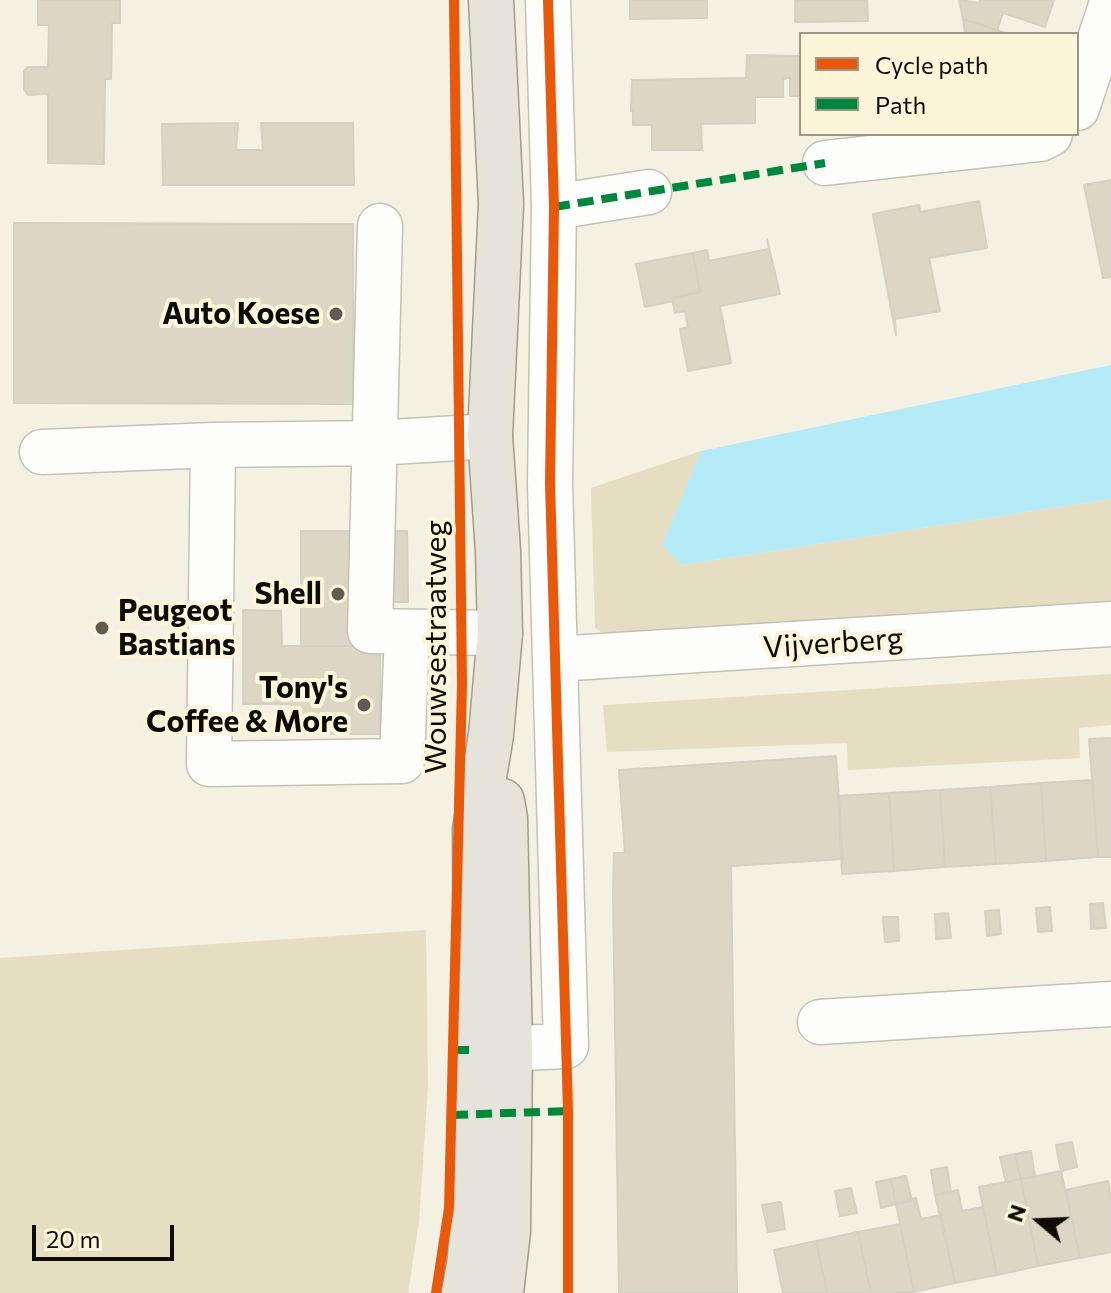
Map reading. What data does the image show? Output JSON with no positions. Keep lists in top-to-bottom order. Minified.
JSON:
{"streets":{"main road":["Wouwsestraatweg"],"street":["Vijverberg"]},"places":["Auto Koese","Shell","Peugeot Bastians","Tony's Coffee & More"],"legend":["Cycle path","Path"],"scale_bar":"20 m","north":"left"}
